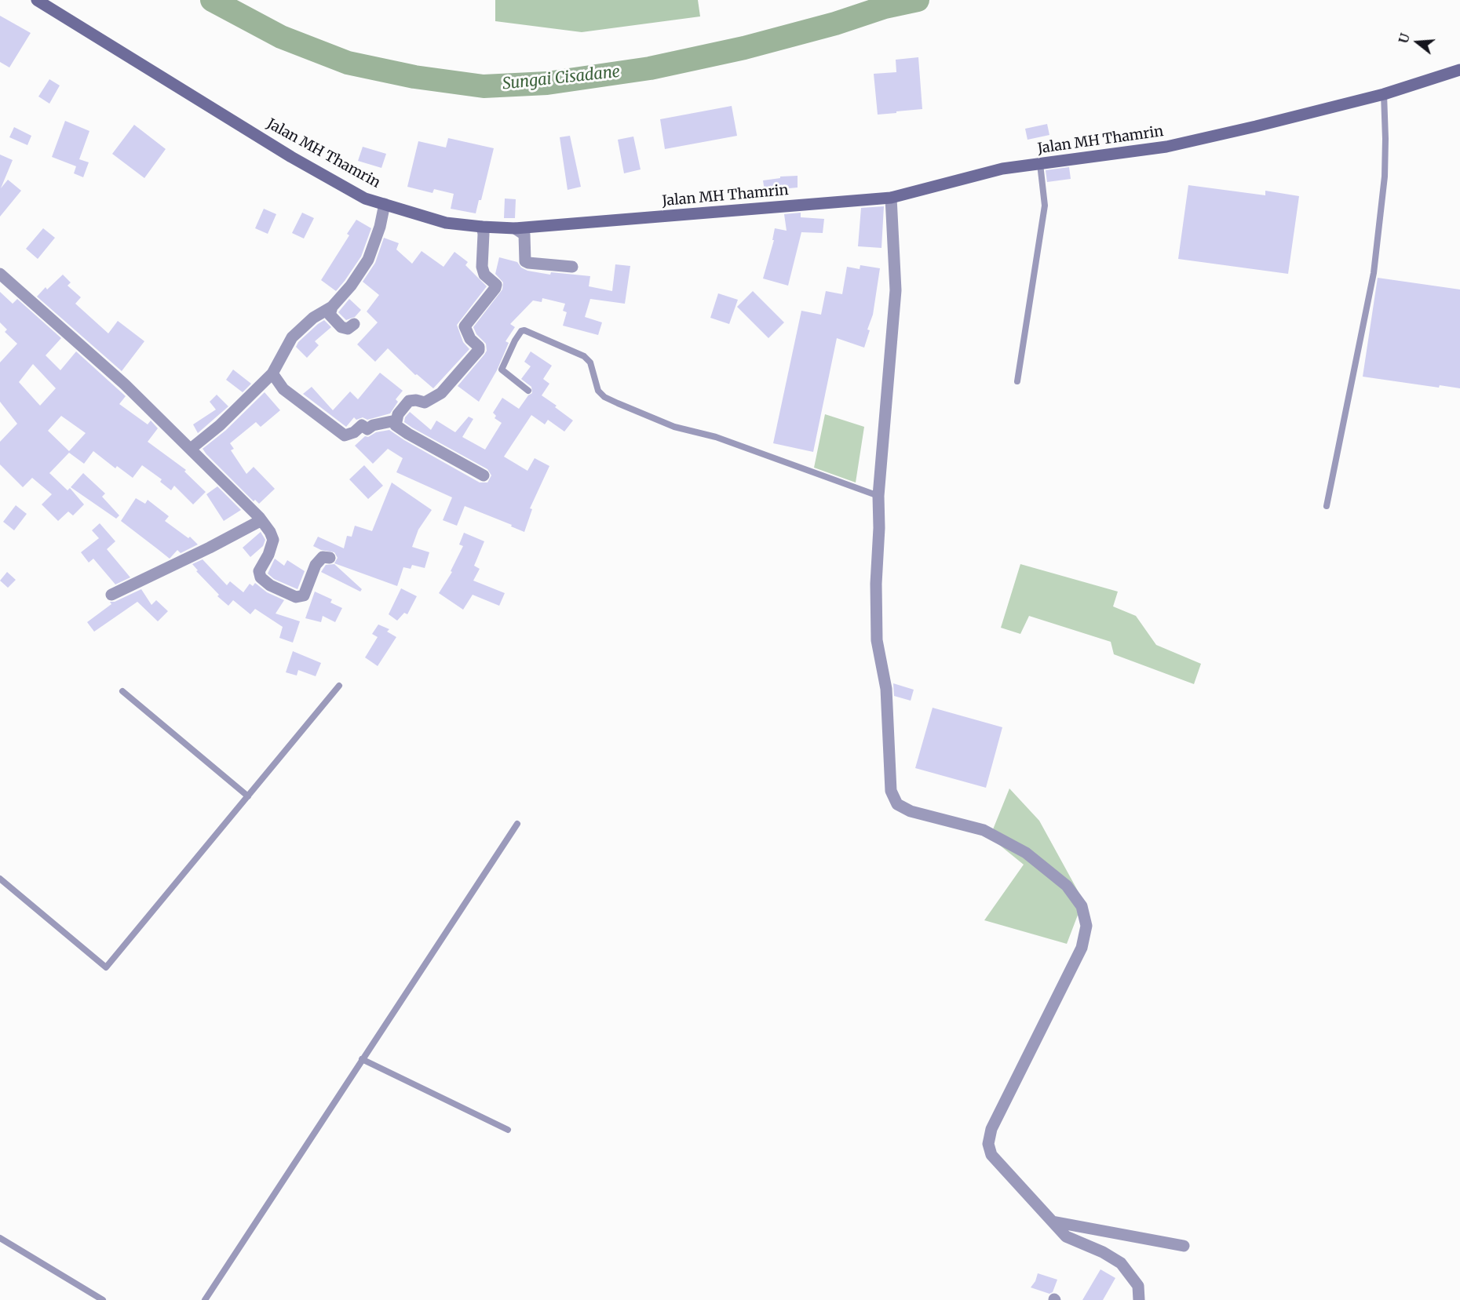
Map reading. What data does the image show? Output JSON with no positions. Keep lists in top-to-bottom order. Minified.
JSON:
{"streets":{"street":["Jalan MH Thamrin"]},"water":["Sungai Cisadane"],"north":"left"}
